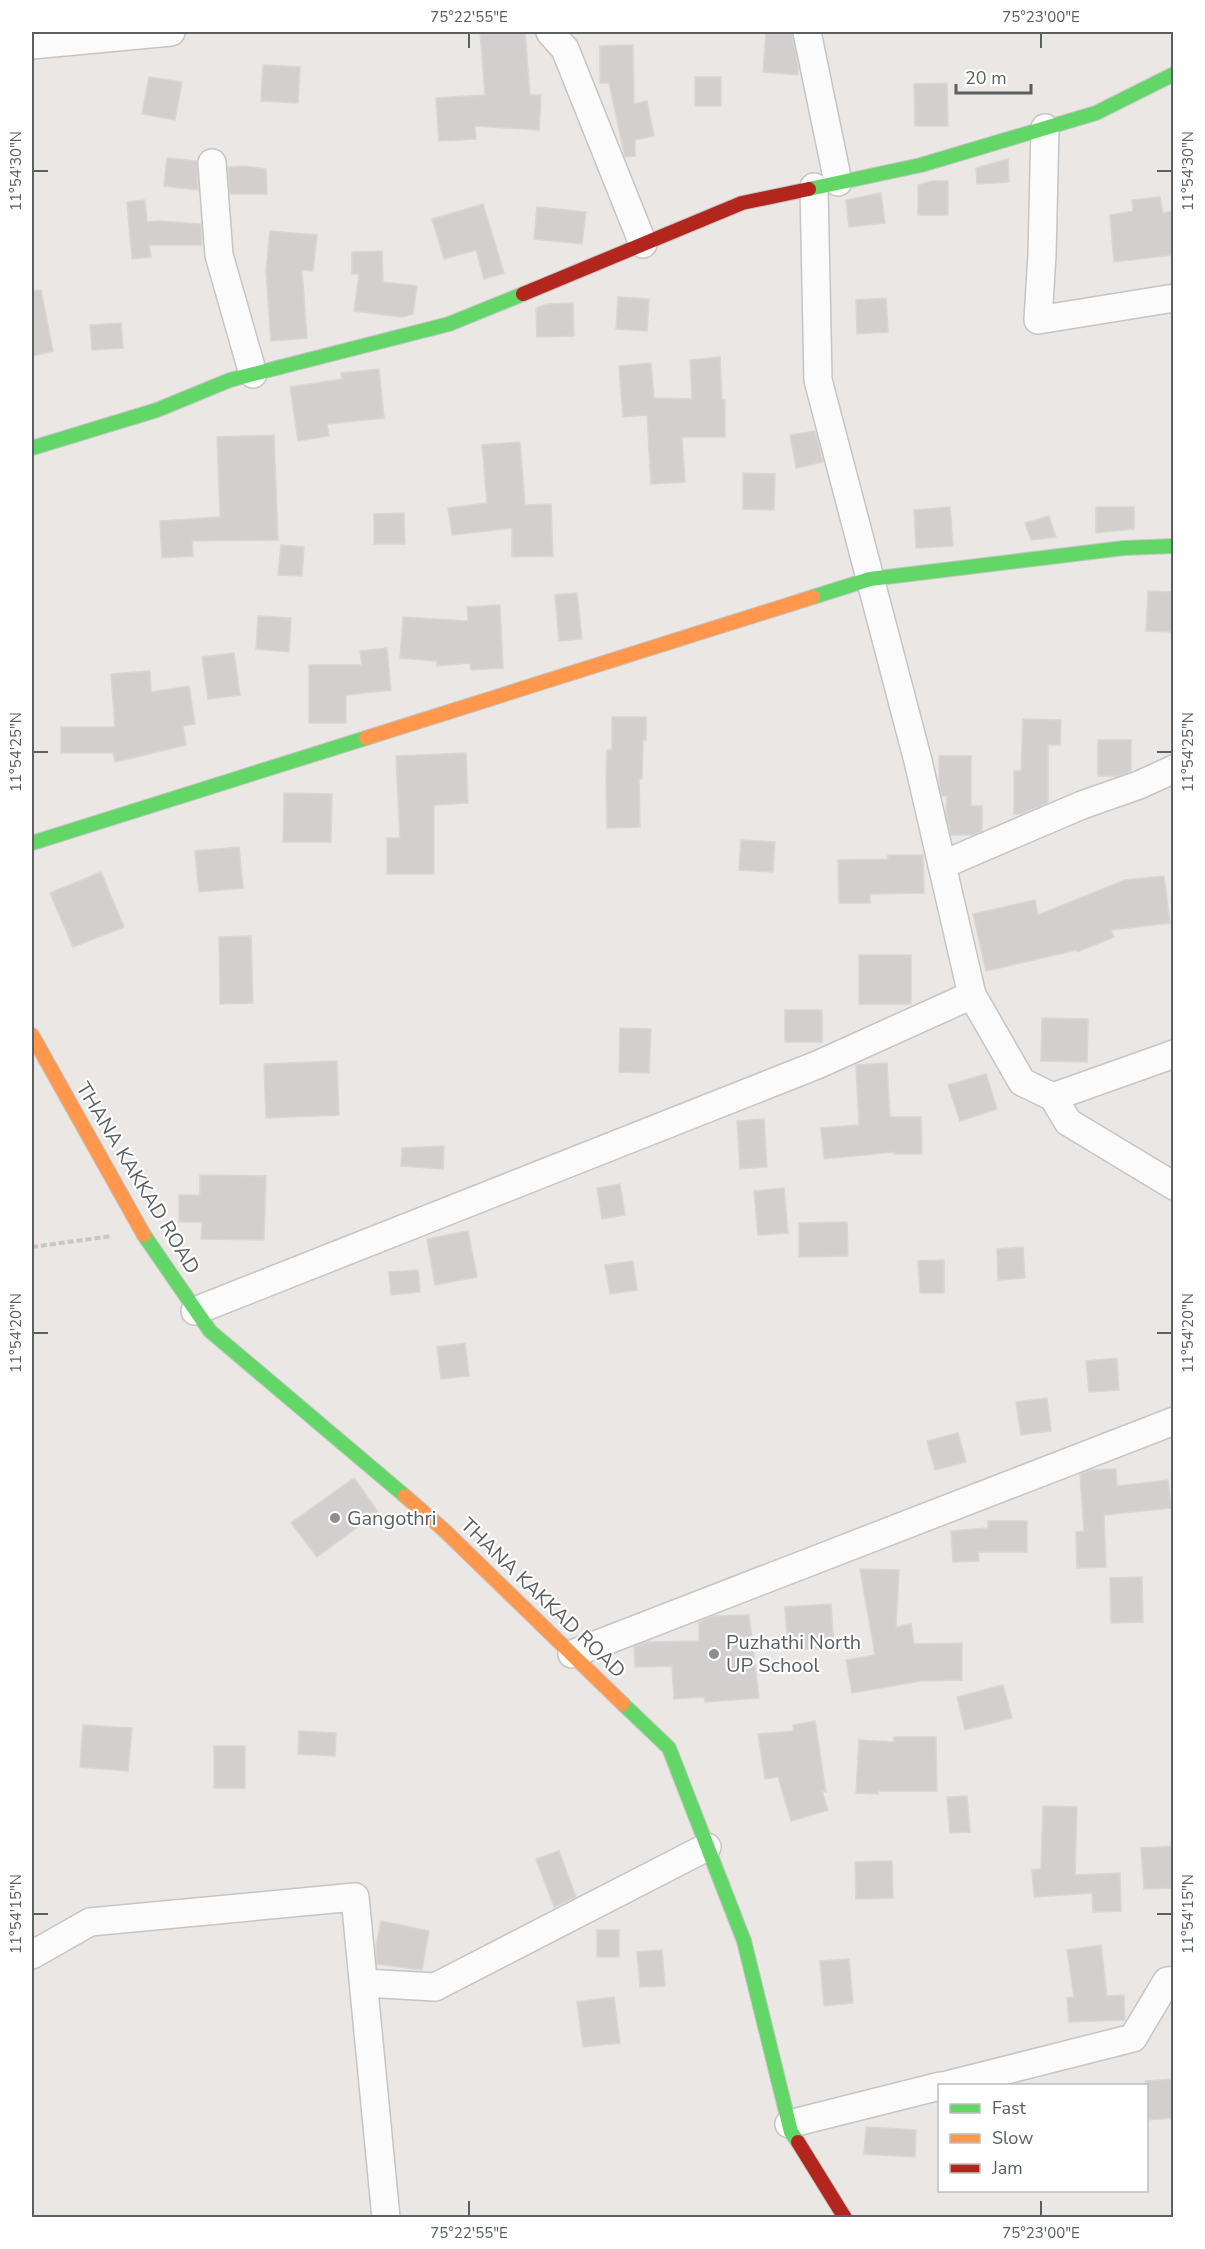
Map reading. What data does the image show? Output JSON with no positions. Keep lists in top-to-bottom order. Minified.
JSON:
{"streets":{"street":["THANA KAKKAD ROAD"]},"places":["Gangothri","Puzhathi North UP School"],"legend":["Fast","Slow","Jam"],"scale_bar":"20 m","coordinates":["75°22'55\"E","75°23'00\"E","11°54'30\"N","11°54'25\"N","11°54'20\"N","11°54'15\"N"]}
